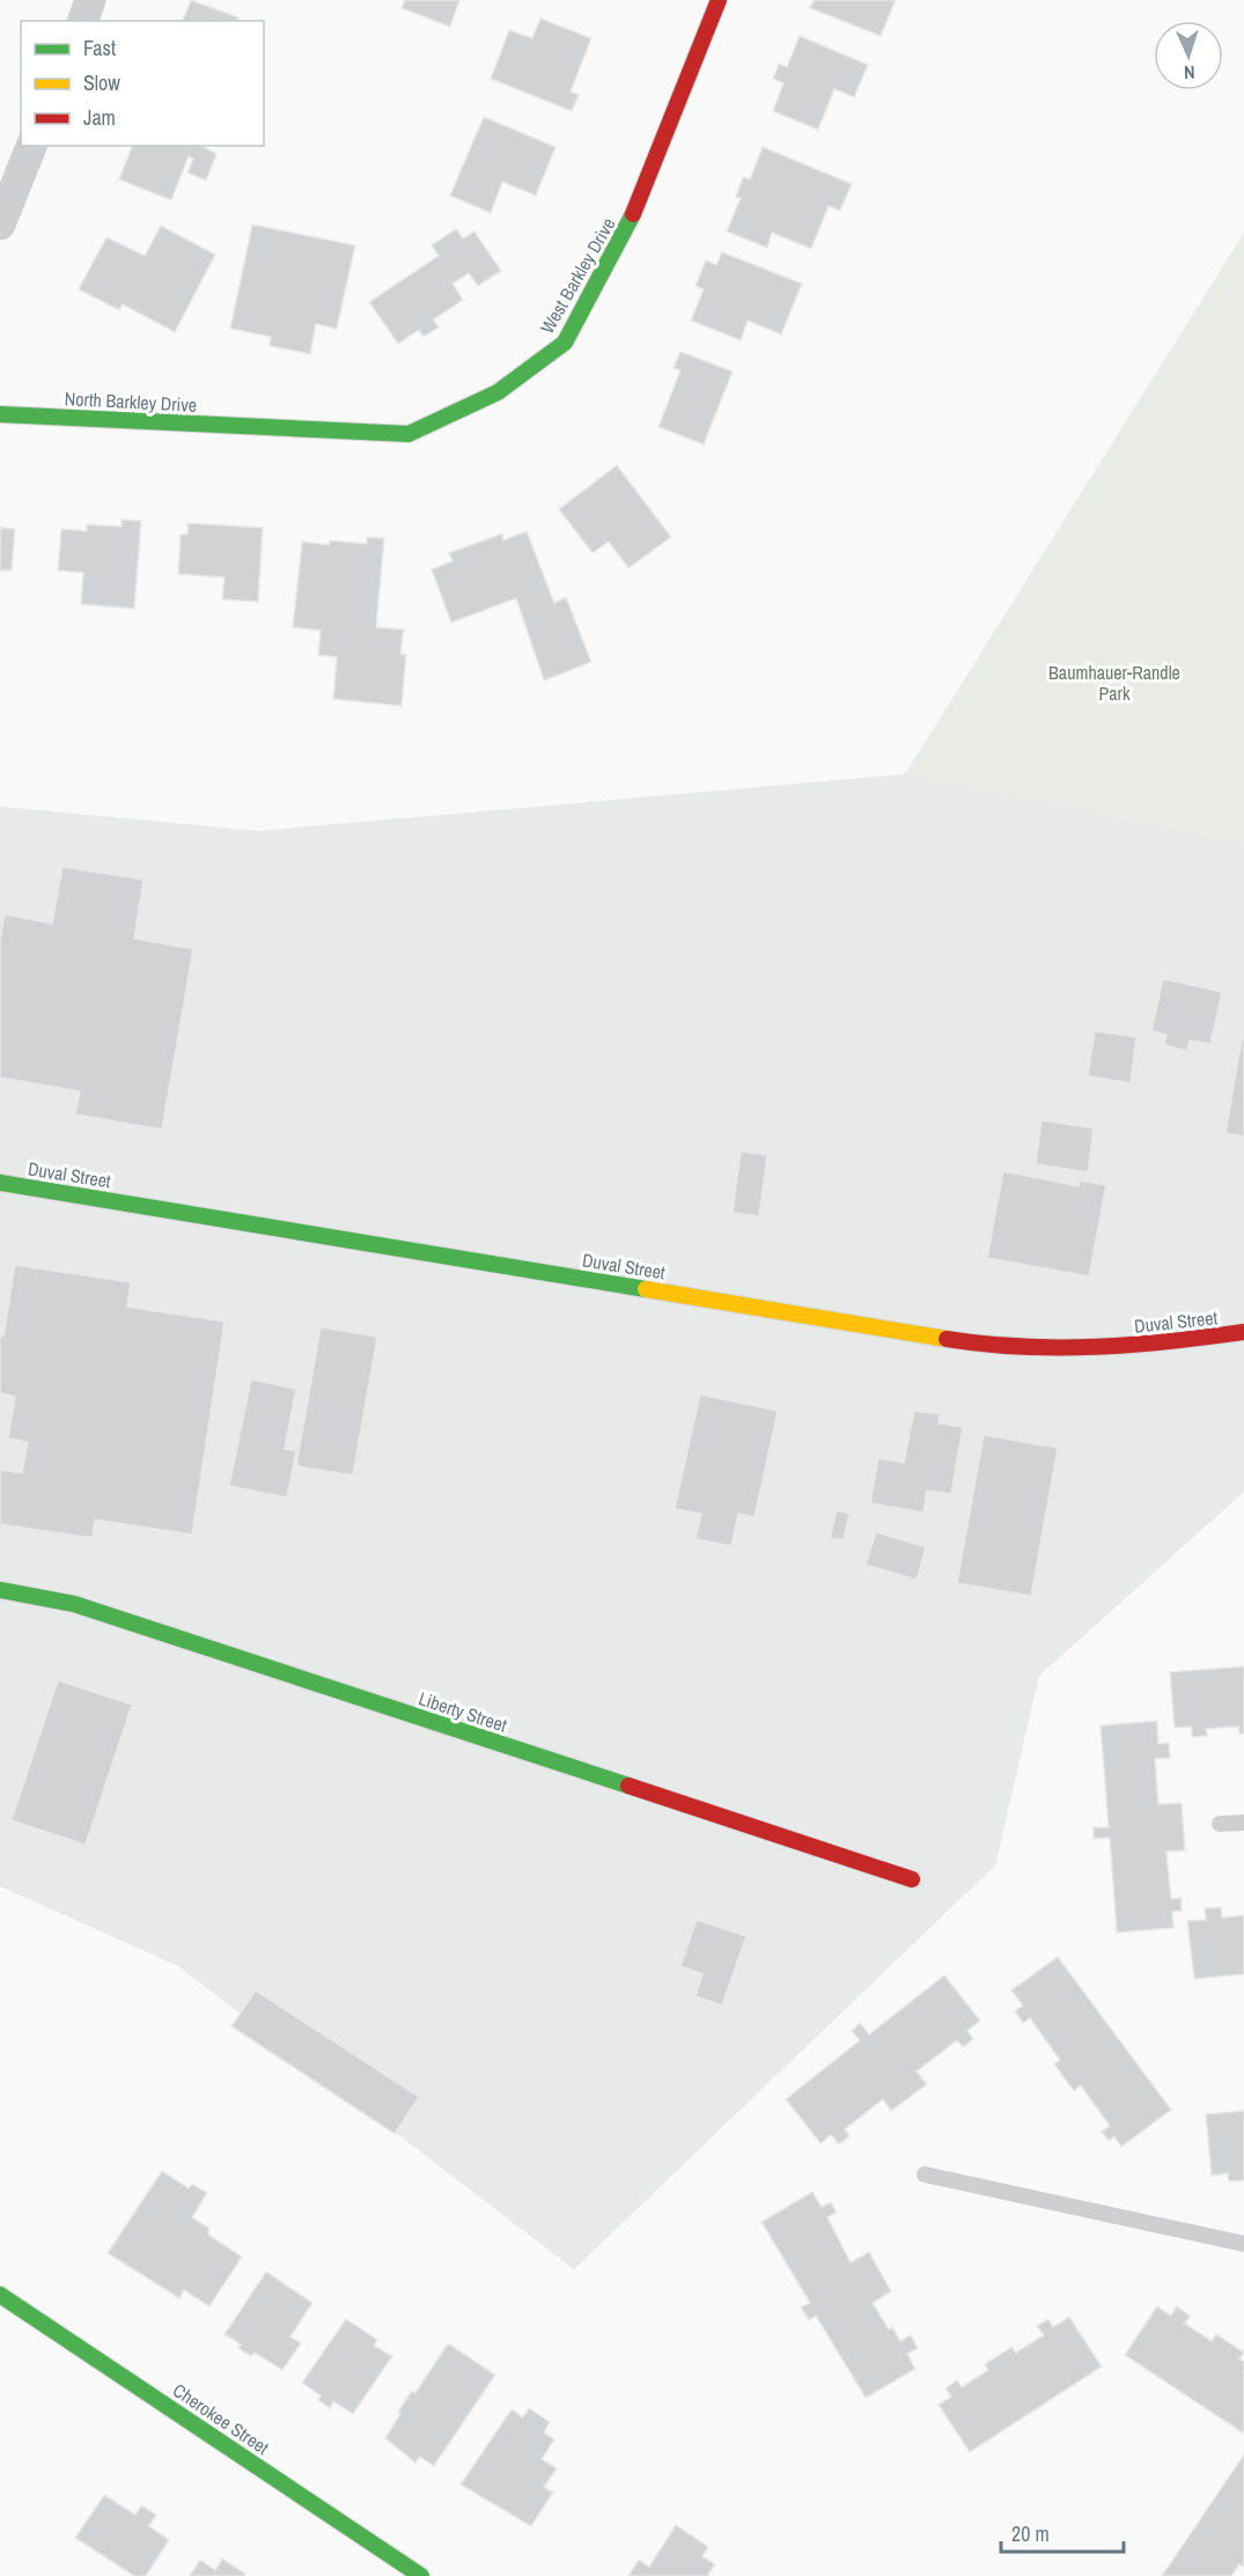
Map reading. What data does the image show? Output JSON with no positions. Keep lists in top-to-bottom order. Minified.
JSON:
{"streets":{"street":["West Barkley Drive","North Barkley Drive","Duval Street","Liberty Street","Cherokee Street"]},"crossings":[["West Barkley Drive","North Barkley Drive"]],"parks":["Baumhauer-Randle Park"],"legend":["Fast","Slow","Jam"],"scale_bar":"20 m","north":"bottom"}
